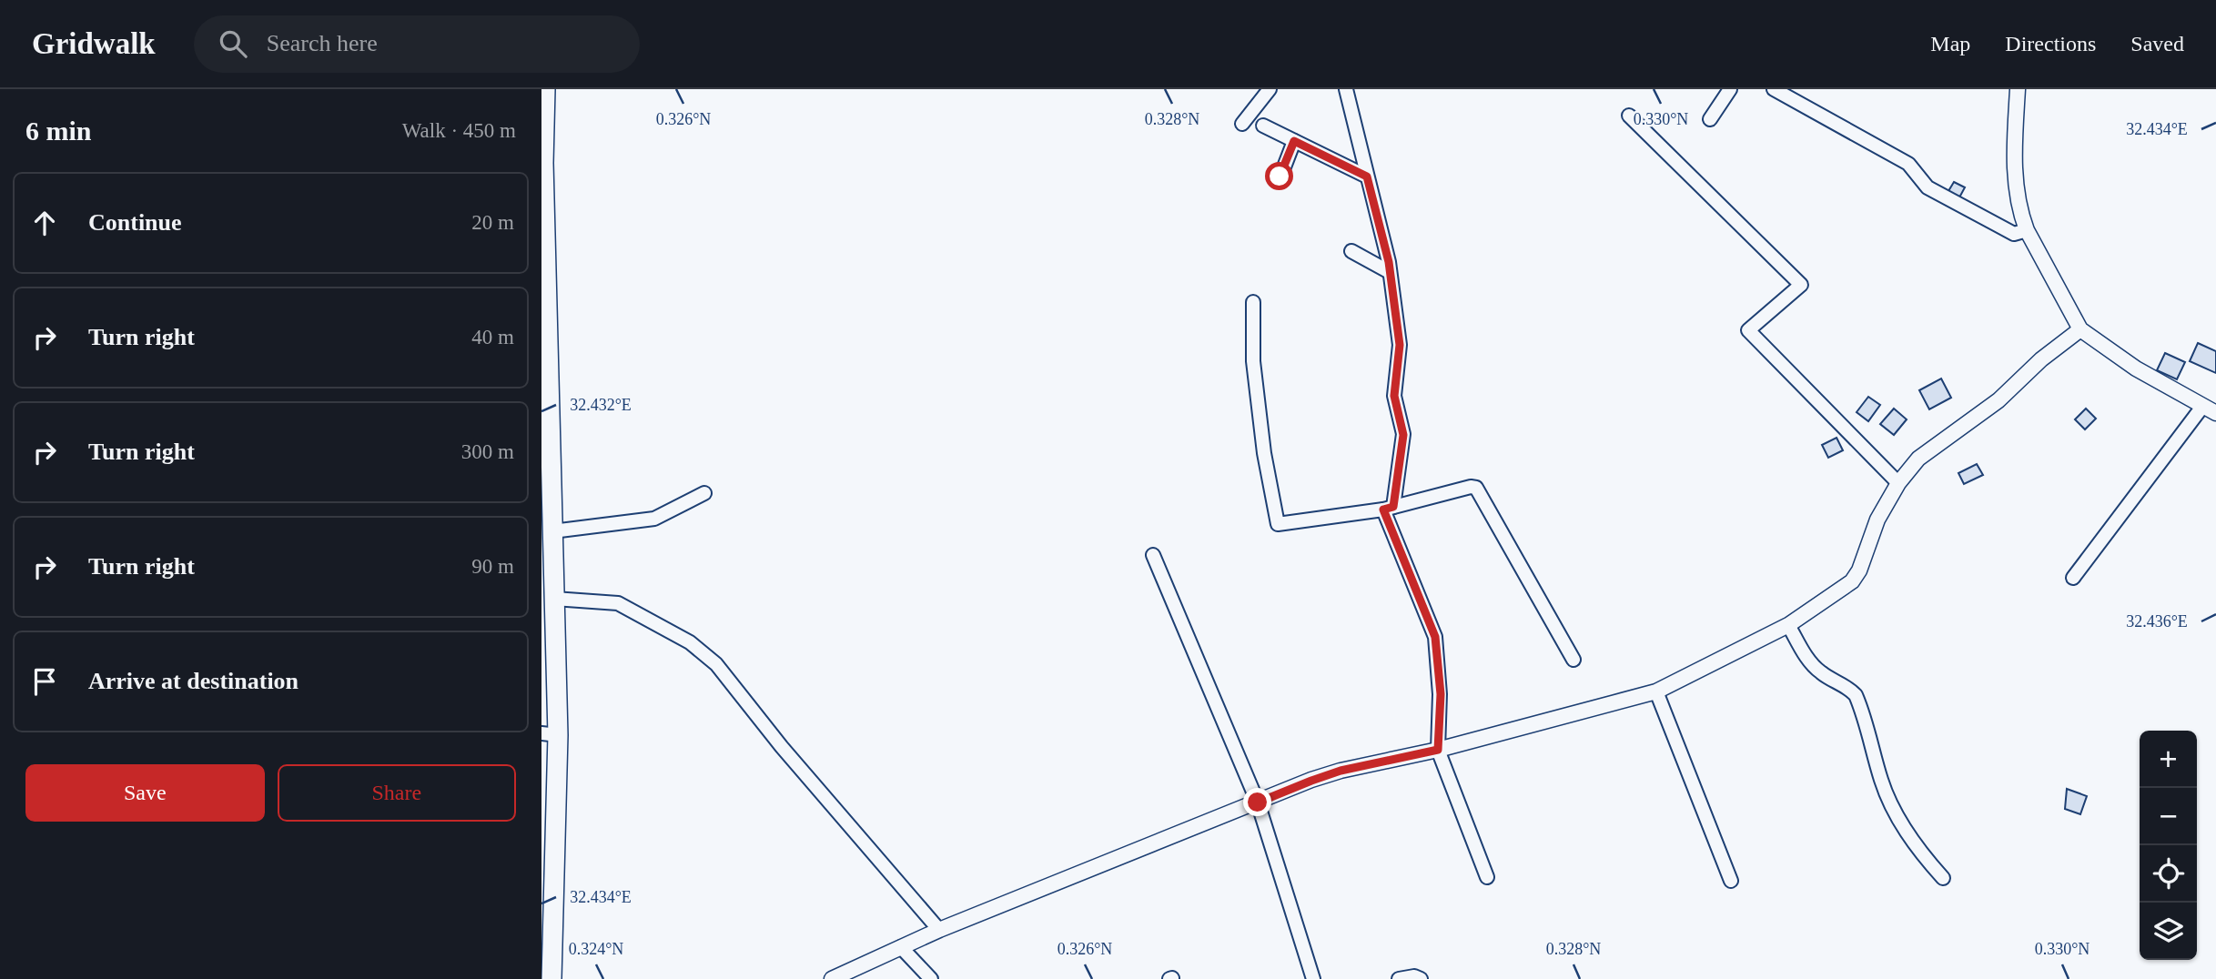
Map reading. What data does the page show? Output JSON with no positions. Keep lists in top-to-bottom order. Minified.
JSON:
{"page":{"header":"Gridwalk","search":"Search here","nav":["Map","Directions","Saved"],"heading":["6 min","Walk · 450 m"],"list":[["Continue","20 m"],["Turn right","40 m"],["Turn right","300 m"],["Turn right","90 m"],"Arrive at destination"],"map_buttons":["+","−"],"buttons":["Save","Share"]},"coordinates":["0.326°N","0.328°N","0.330°N","32.434°E","32.432°E","32.436°E","0.324°N"]}
